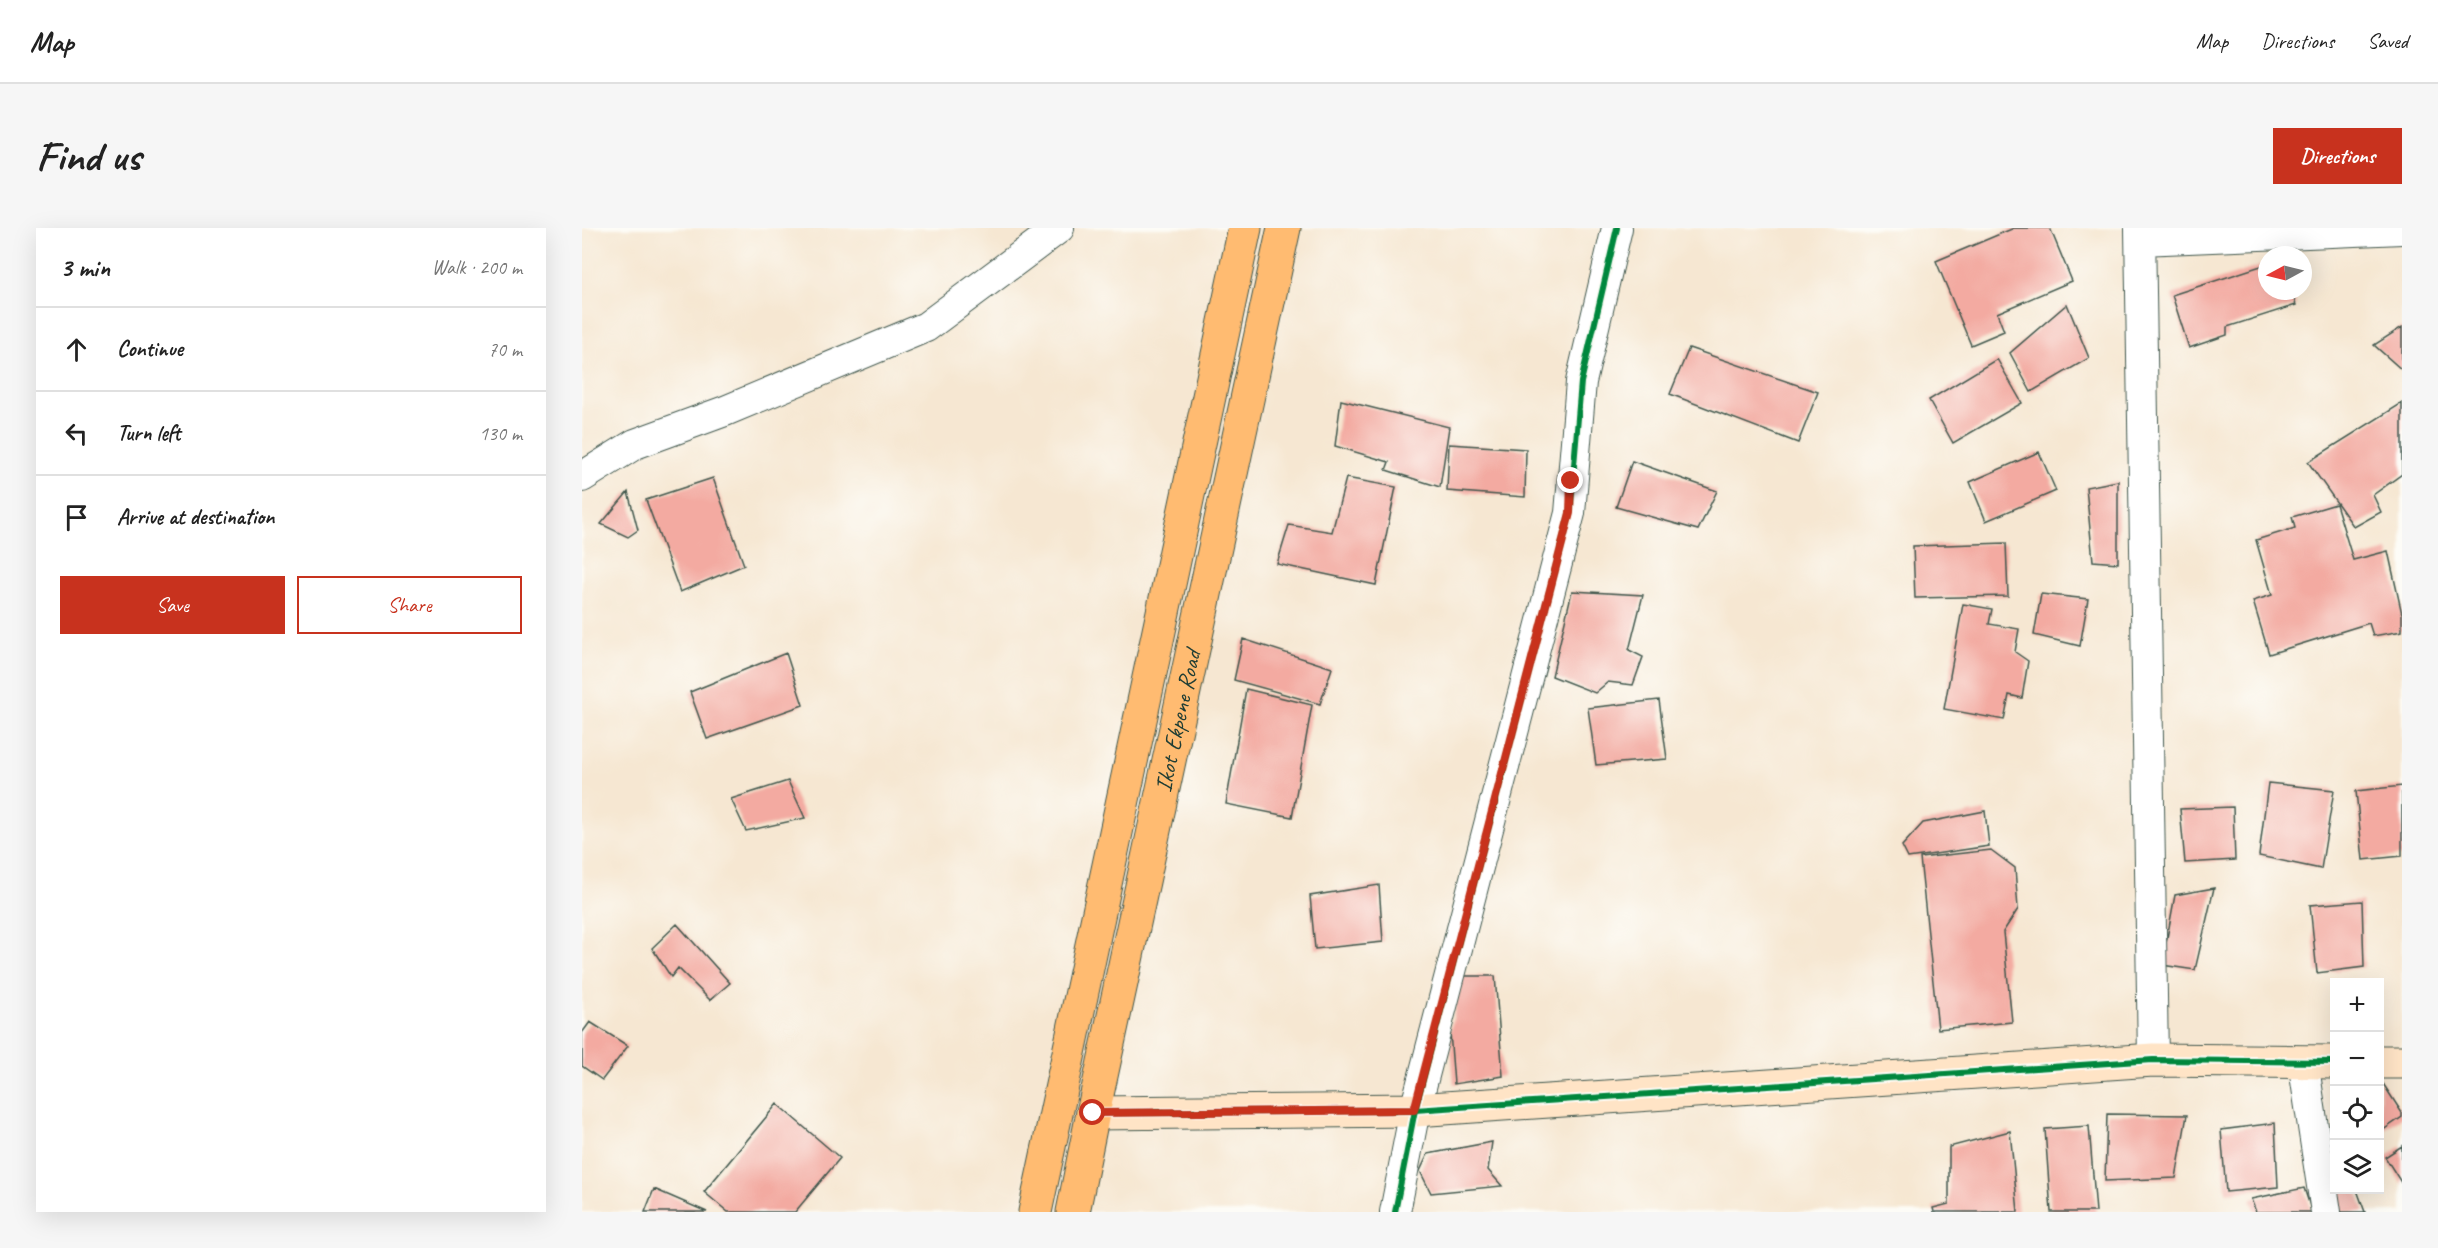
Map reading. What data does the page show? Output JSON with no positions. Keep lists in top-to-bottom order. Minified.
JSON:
{"streets":{"highway":["Ikot Ekpene Road"]},"north":"left","page":{"header":"Map","nav":["Map","Directions","Saved"],"buttons":["Directions",["Save","Share"]],"title":"Find us","heading":["3 min","Walk · 200 m"],"list":[["Continue","70 m"],["Turn left","130 m"],"Arrive at destination"],"map_buttons":["+","−"]}}
